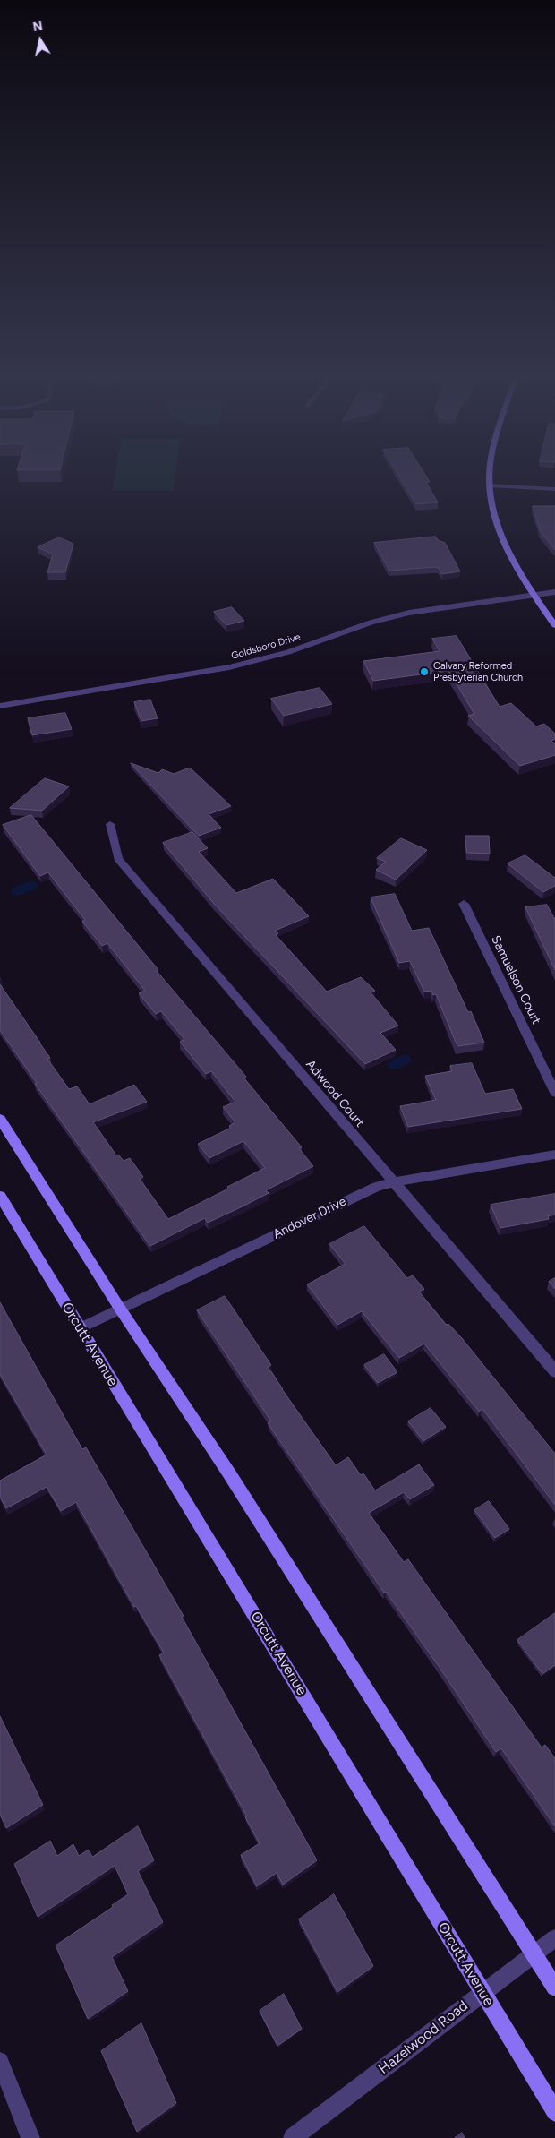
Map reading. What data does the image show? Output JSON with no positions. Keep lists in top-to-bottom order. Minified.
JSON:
{"streets":{"main road":["Orcutt Avenue"],"street":["Goldsboro Drive","Samuelson Court","Adwood Court","Andover Drive","Hazelwood Road"]},"crossings":[["Adwood Court","Andover Drive"],["Andover Drive","Orcutt Avenue"],["Orcutt Avenue","Hazelwood Road"]],"places":["Calvary Reformed Presbyterian Church"],"north":"top"}
